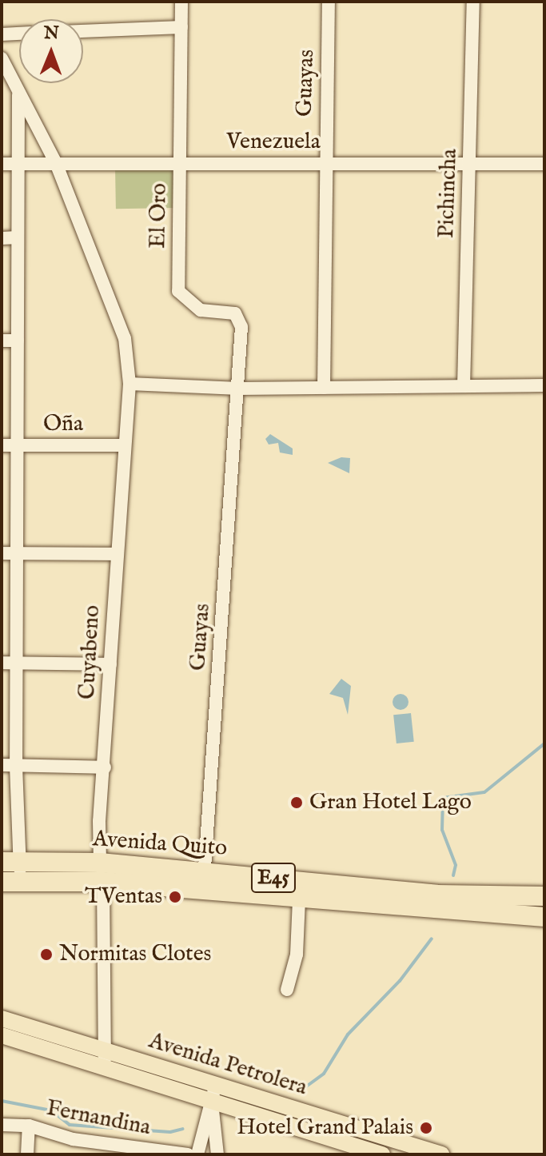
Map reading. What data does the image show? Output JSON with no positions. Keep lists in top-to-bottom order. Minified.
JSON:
{"streets":{"highway":["Avenida Quito","E45"],"main road":["Avenida Petrolera"],"street":["Guayas","Venezuela","Pichincha","El Oro","Oña","Cuyabeno","Fernandina"]},"crossings":[["Guayas","Venezuela"],["Guayas","El Oro"],["Guayas","Avenida Quito"],["Venezuela","Pichincha"],["Venezuela","El Oro"],["Venezuela","Cuyabeno"],["Oña","Cuyabeno"],["Cuyabeno","Avenida Quito"]],"places":["Gran Hotel Lago","TVentas","Normitas Clotes","Hotel Grand Palais"],"north":"top"}
